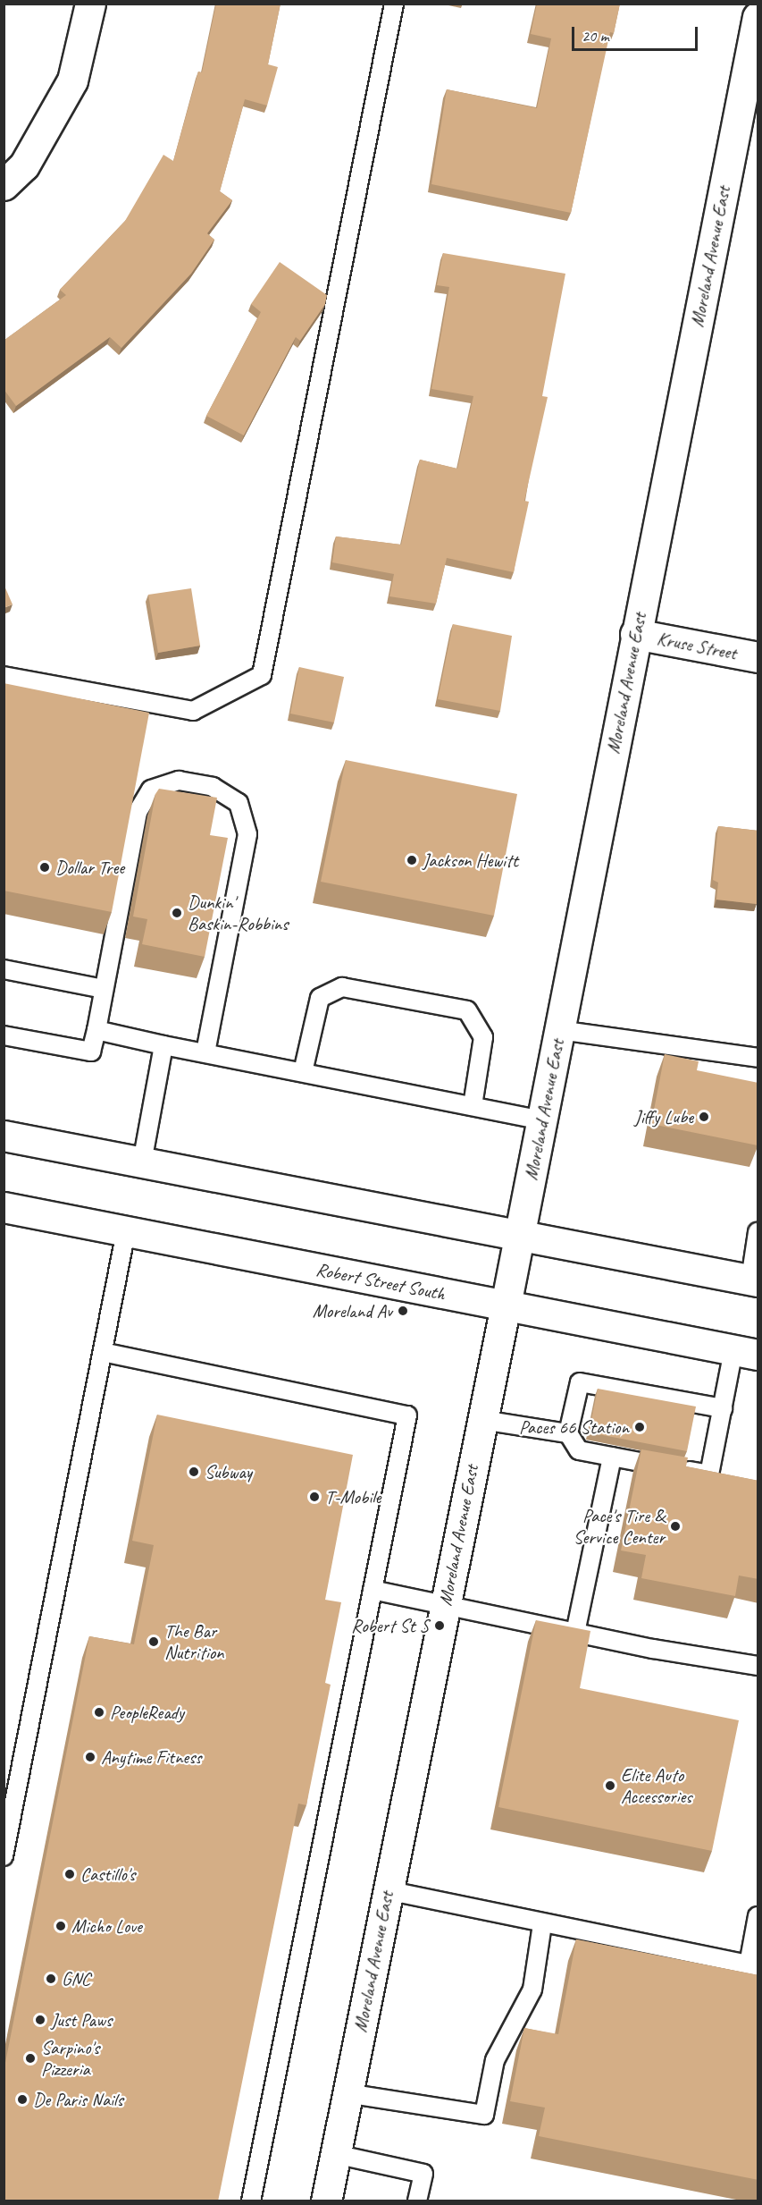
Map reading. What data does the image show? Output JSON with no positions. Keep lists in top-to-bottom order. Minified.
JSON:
{"streets":{"street":["Moreland Avenue East","Kruse Street","Robert Street South"]},"crossings":[["Moreland Avenue East","Kruse Street"],["Moreland Avenue East","Robert Street South"]],"places":["Jackson Hewitt","Dollar Tree","Dunkin' Baskin-Robbins","Jiffy Lube","Moreland Av","Paces 66 Station","Subway","T-Mobile","Pace's Tire & Service Center","Robert St S","The Bar Nutrition","PeopleReady","Anytime Fitness","Elite Auto Accessories","Castillo's","Micho Love","GNC","Just Paws","Sarpino's Pizzeria","De Paris Nails"],"scale_bar":"20 m"}
